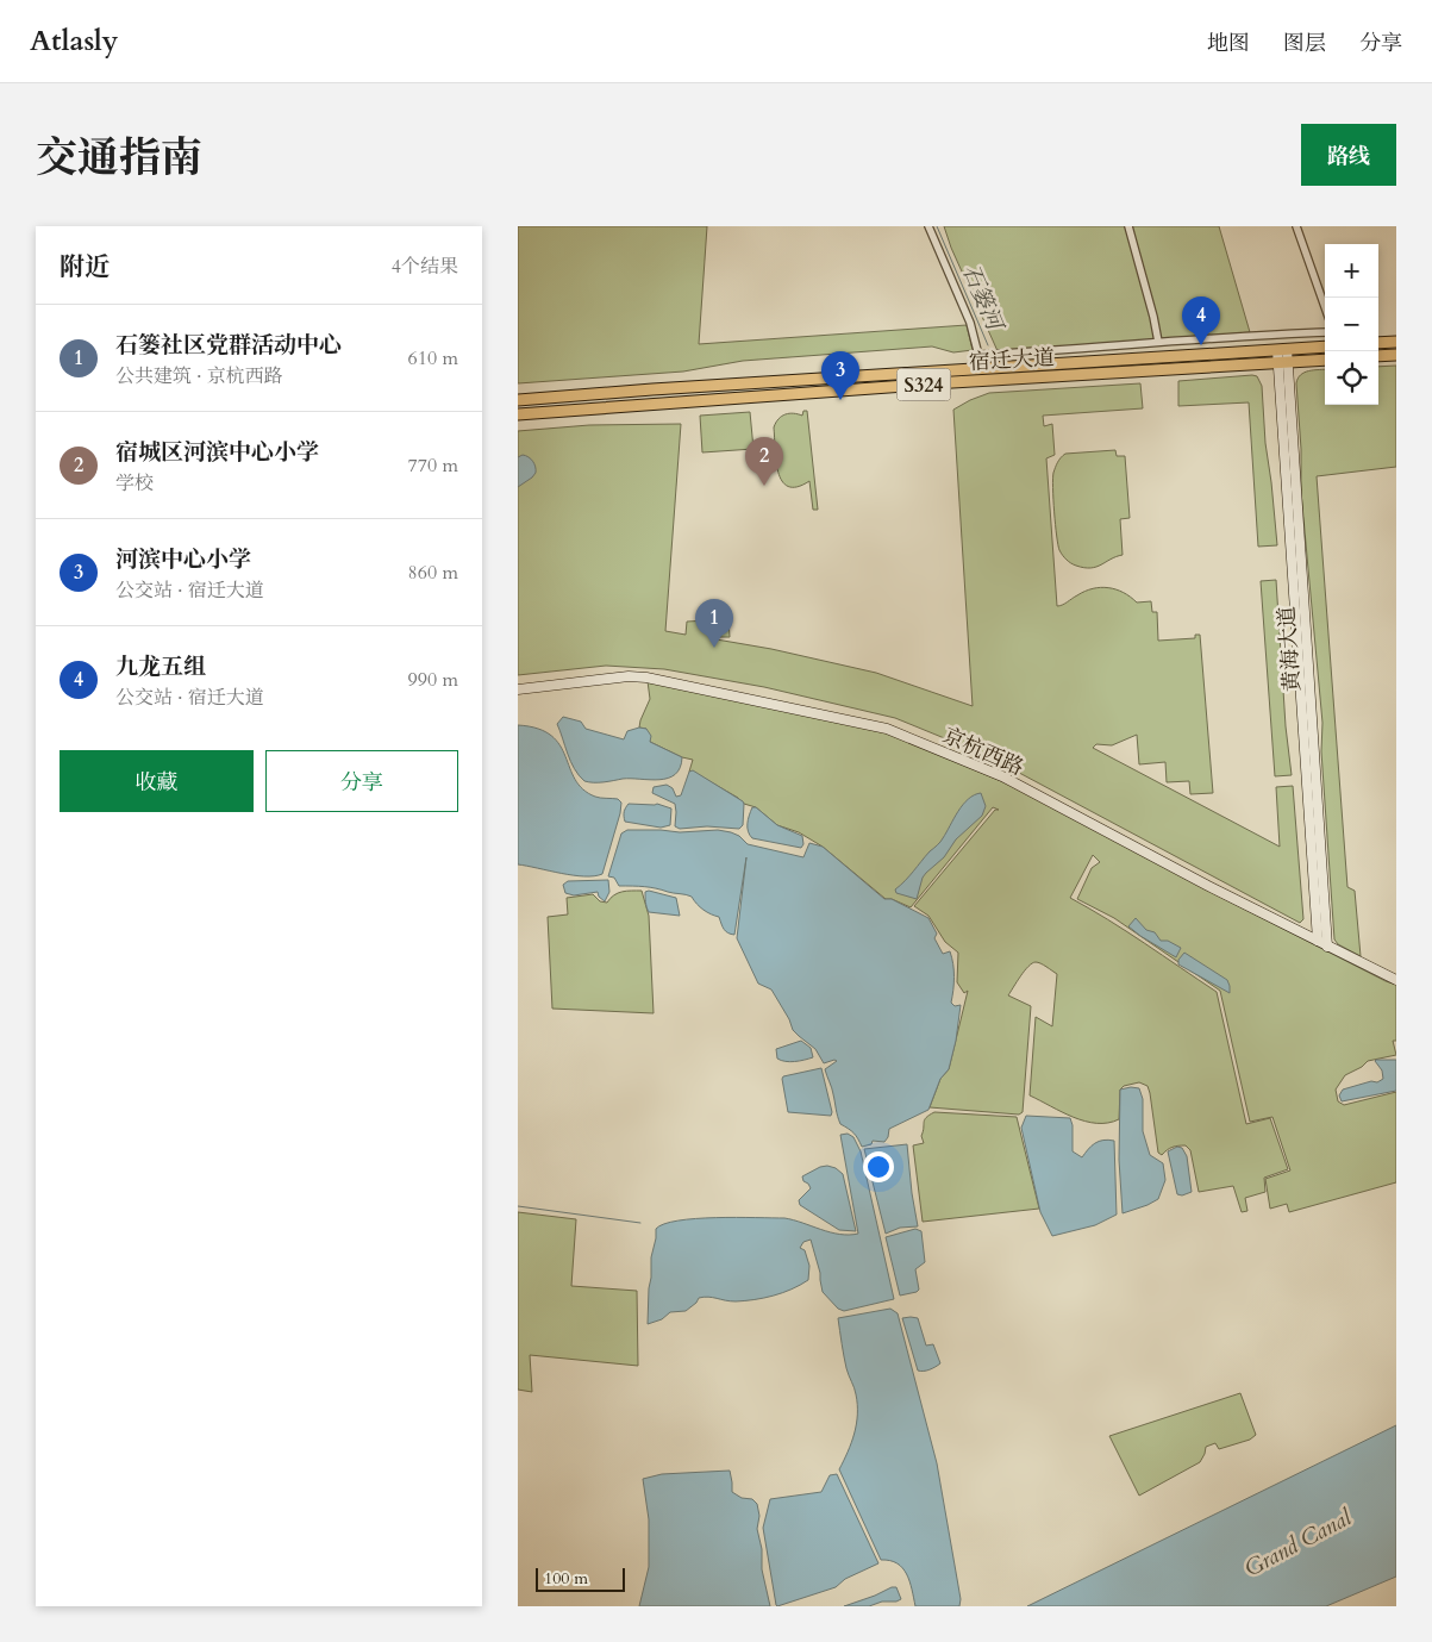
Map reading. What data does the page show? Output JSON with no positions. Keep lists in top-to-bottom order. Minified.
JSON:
{"streets":{"main road":["宿迁大道","S324","黄海大道","京杭西路"]},"crossings":[["宿迁大道","黄海大道"],["黄海大道","京杭西路"]],"water":["石篓河","Grand Canal"],"scale_bar":"100 m","page":{"header":"Atlasly","nav":["地图","图层","分享"],"title":"交通指南","buttons":["路线",["收藏","分享"]],"heading":["附近","4个结果"],"map_buttons":["+","−"],"pins":["4","3","2","1"],"list":[{"mark":"1","name":"石篓社区党群活动中心","note":"公共建筑 · 京杭西路","value":"610 m"},{"mark":"2","name":"宿城区河滨中心小学","note":"学校","value":"770 m"},{"mark":"3","name":"河滨中心小学","note":"公交站 · 宿迁大道","value":"860 m"},{"mark":"4","name":"九龙五组","note":"公交站 · 宿迁大道","value":"990 m"}],"scale":"100 m"}}
